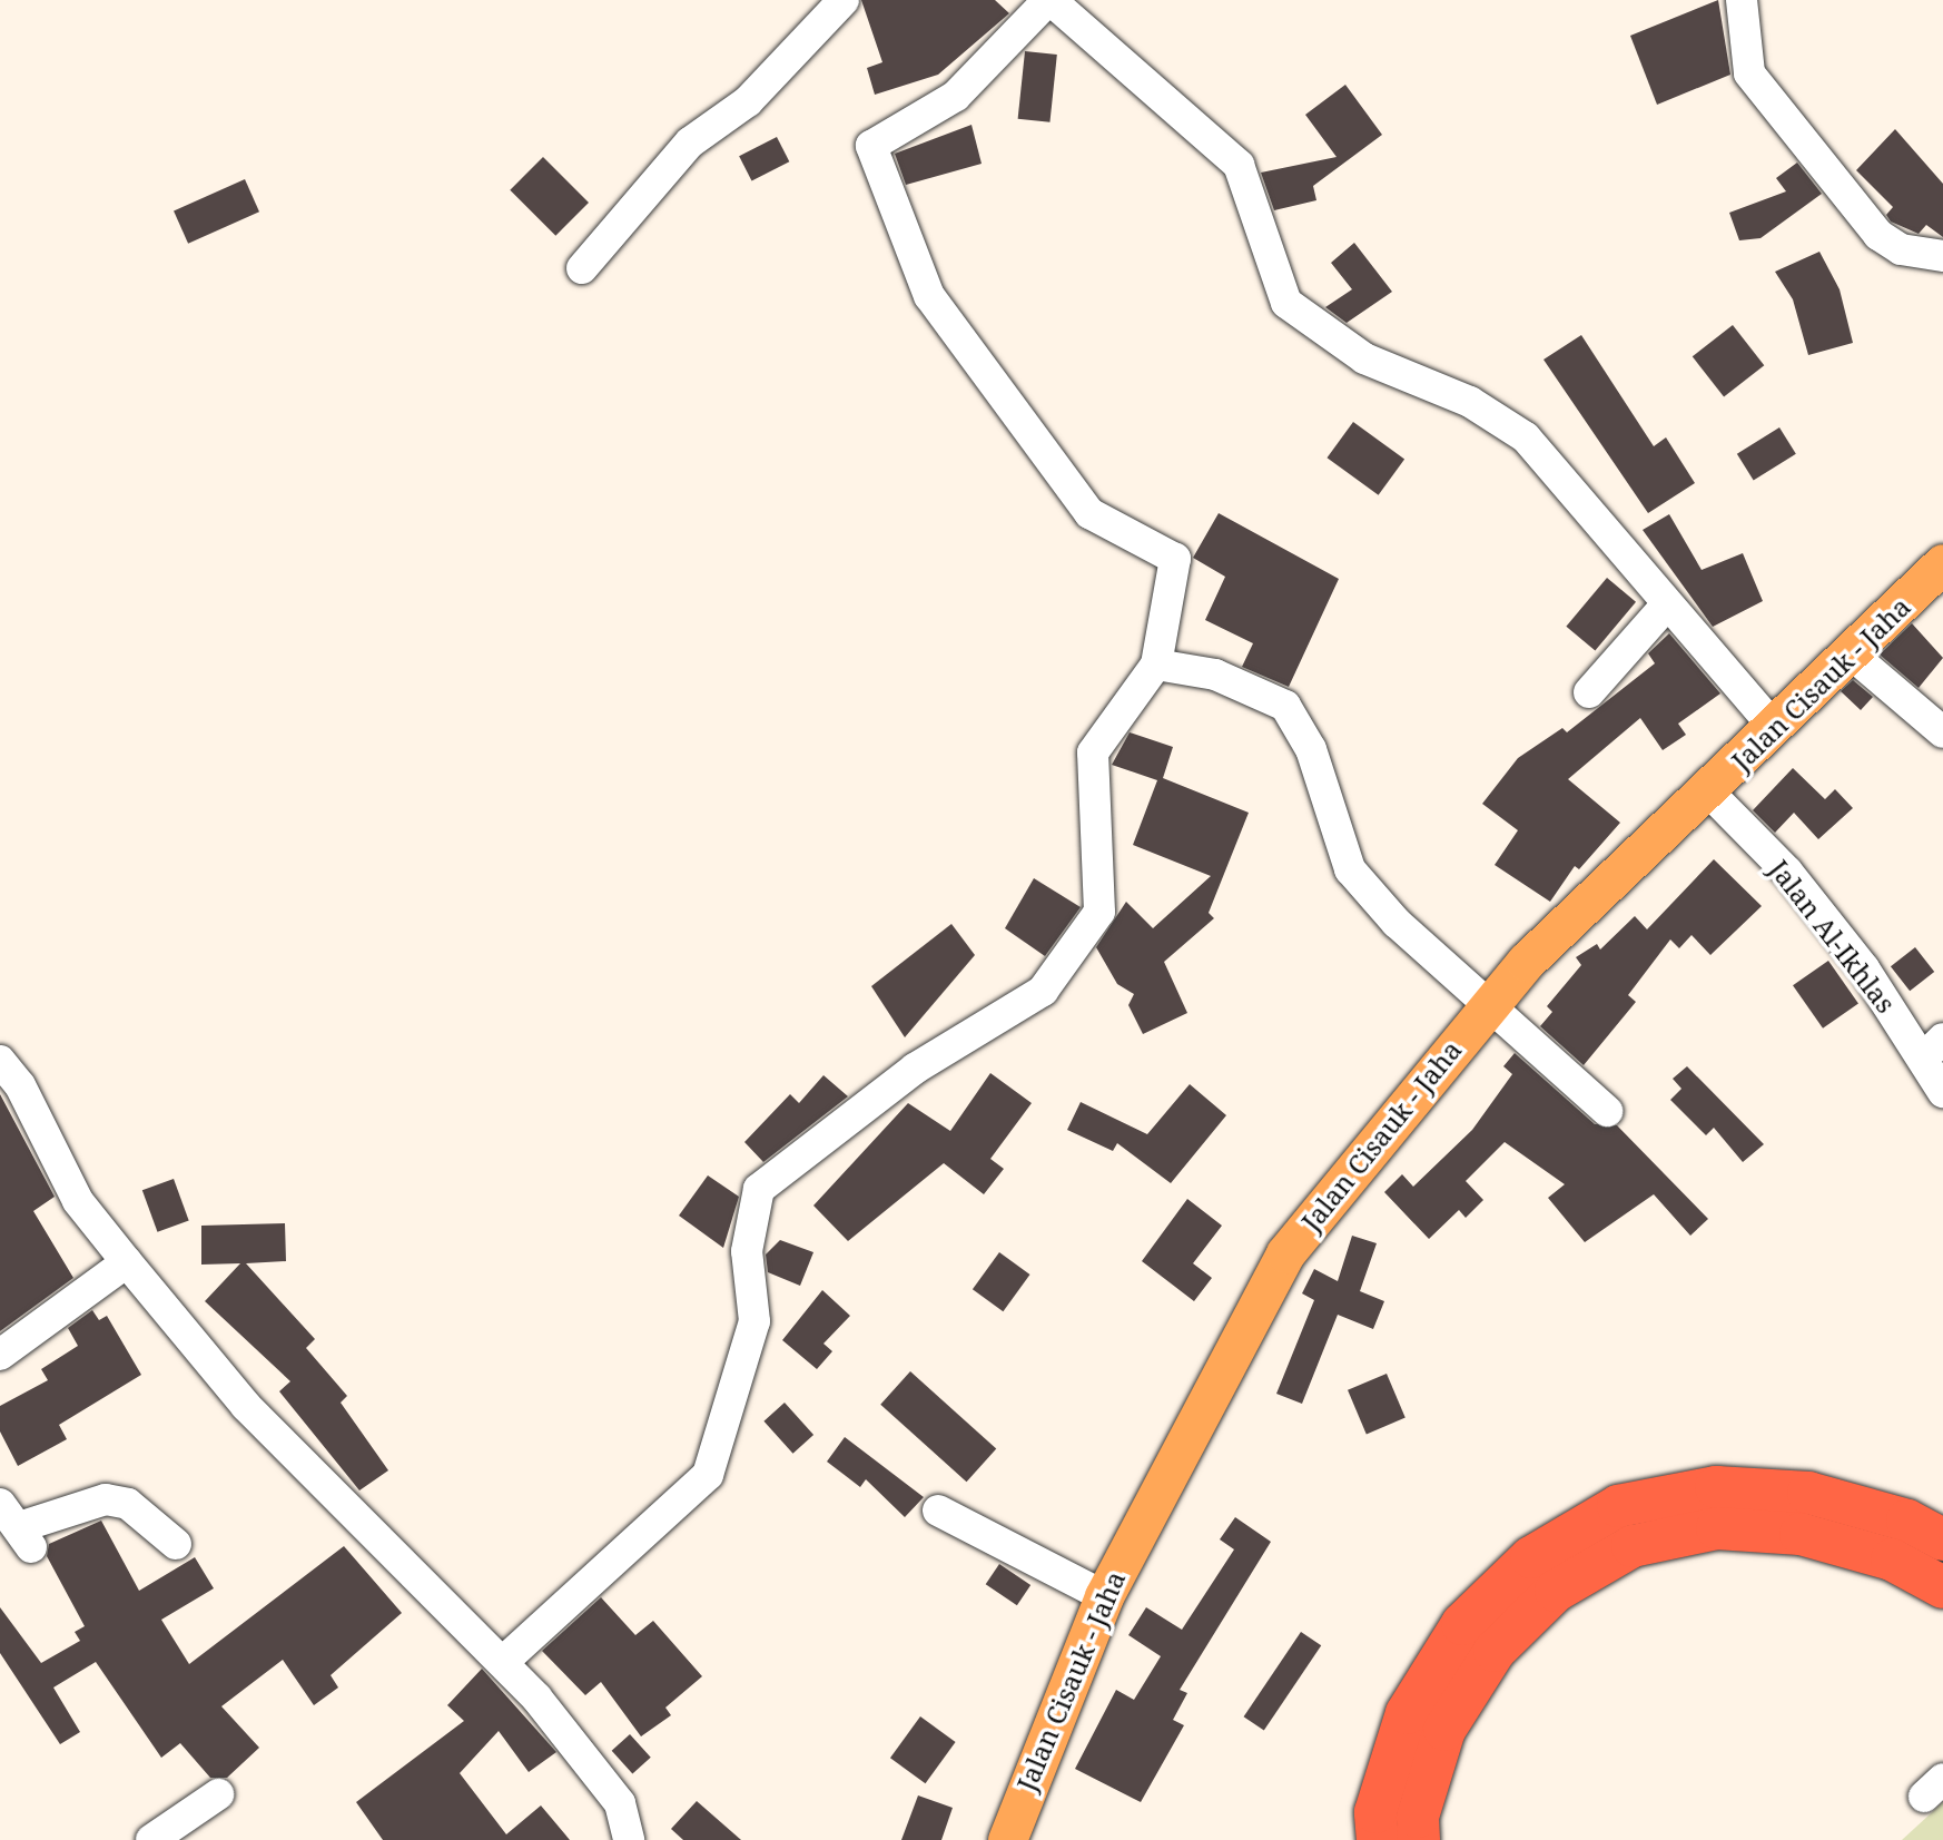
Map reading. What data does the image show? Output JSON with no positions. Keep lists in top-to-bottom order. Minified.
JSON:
{"streets":{"main road":["Jalan Cisauk - Jaha"],"street":["Jalan Al-Ikhlas"]},"crossings":[["Jalan Cisauk - Jaha","Jalan Al-Ikhlas"]]}
